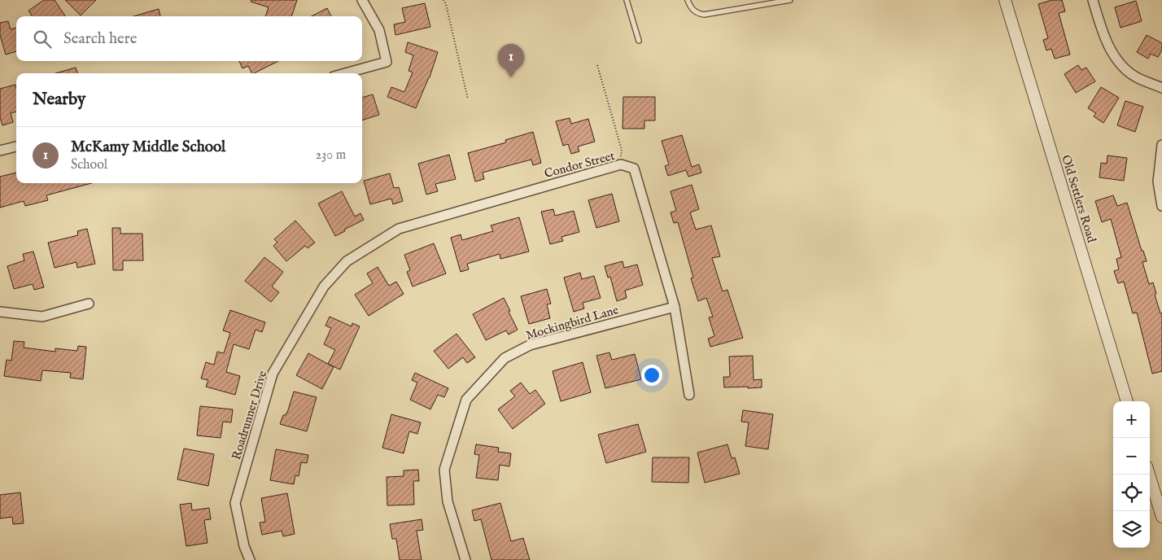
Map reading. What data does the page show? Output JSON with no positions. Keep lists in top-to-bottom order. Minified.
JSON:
{"streets":{"street":["Condor Street","Old Settlers Road","Mockingbird Lane","Roadrunner Drive"]},"crossings":[["Condor Street","Mockingbird Lane"],["Condor Street","Roadrunner Drive"]],"page":{"search":"Search here","pins":"1","heading":"Nearby","list":[{"mark":"1","name":"McKamy Middle School","note":"School","value":"230 m"}],"map_buttons":["+","−"]}}
